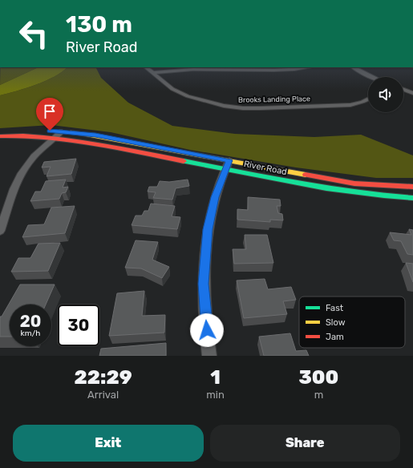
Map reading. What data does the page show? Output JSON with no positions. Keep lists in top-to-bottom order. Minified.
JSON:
{"streets":{"main road":["River Road"],"street":["Brooks Landing Place"]},"legend":["Fast","Slow","Jam"],"page":{"turn":["130 m","River Road"],"speed":"20 km/h","limit":"30","eta":["22:29","Arrival","1","min","300","m"],"buttons":["Exit","Share"]}}
